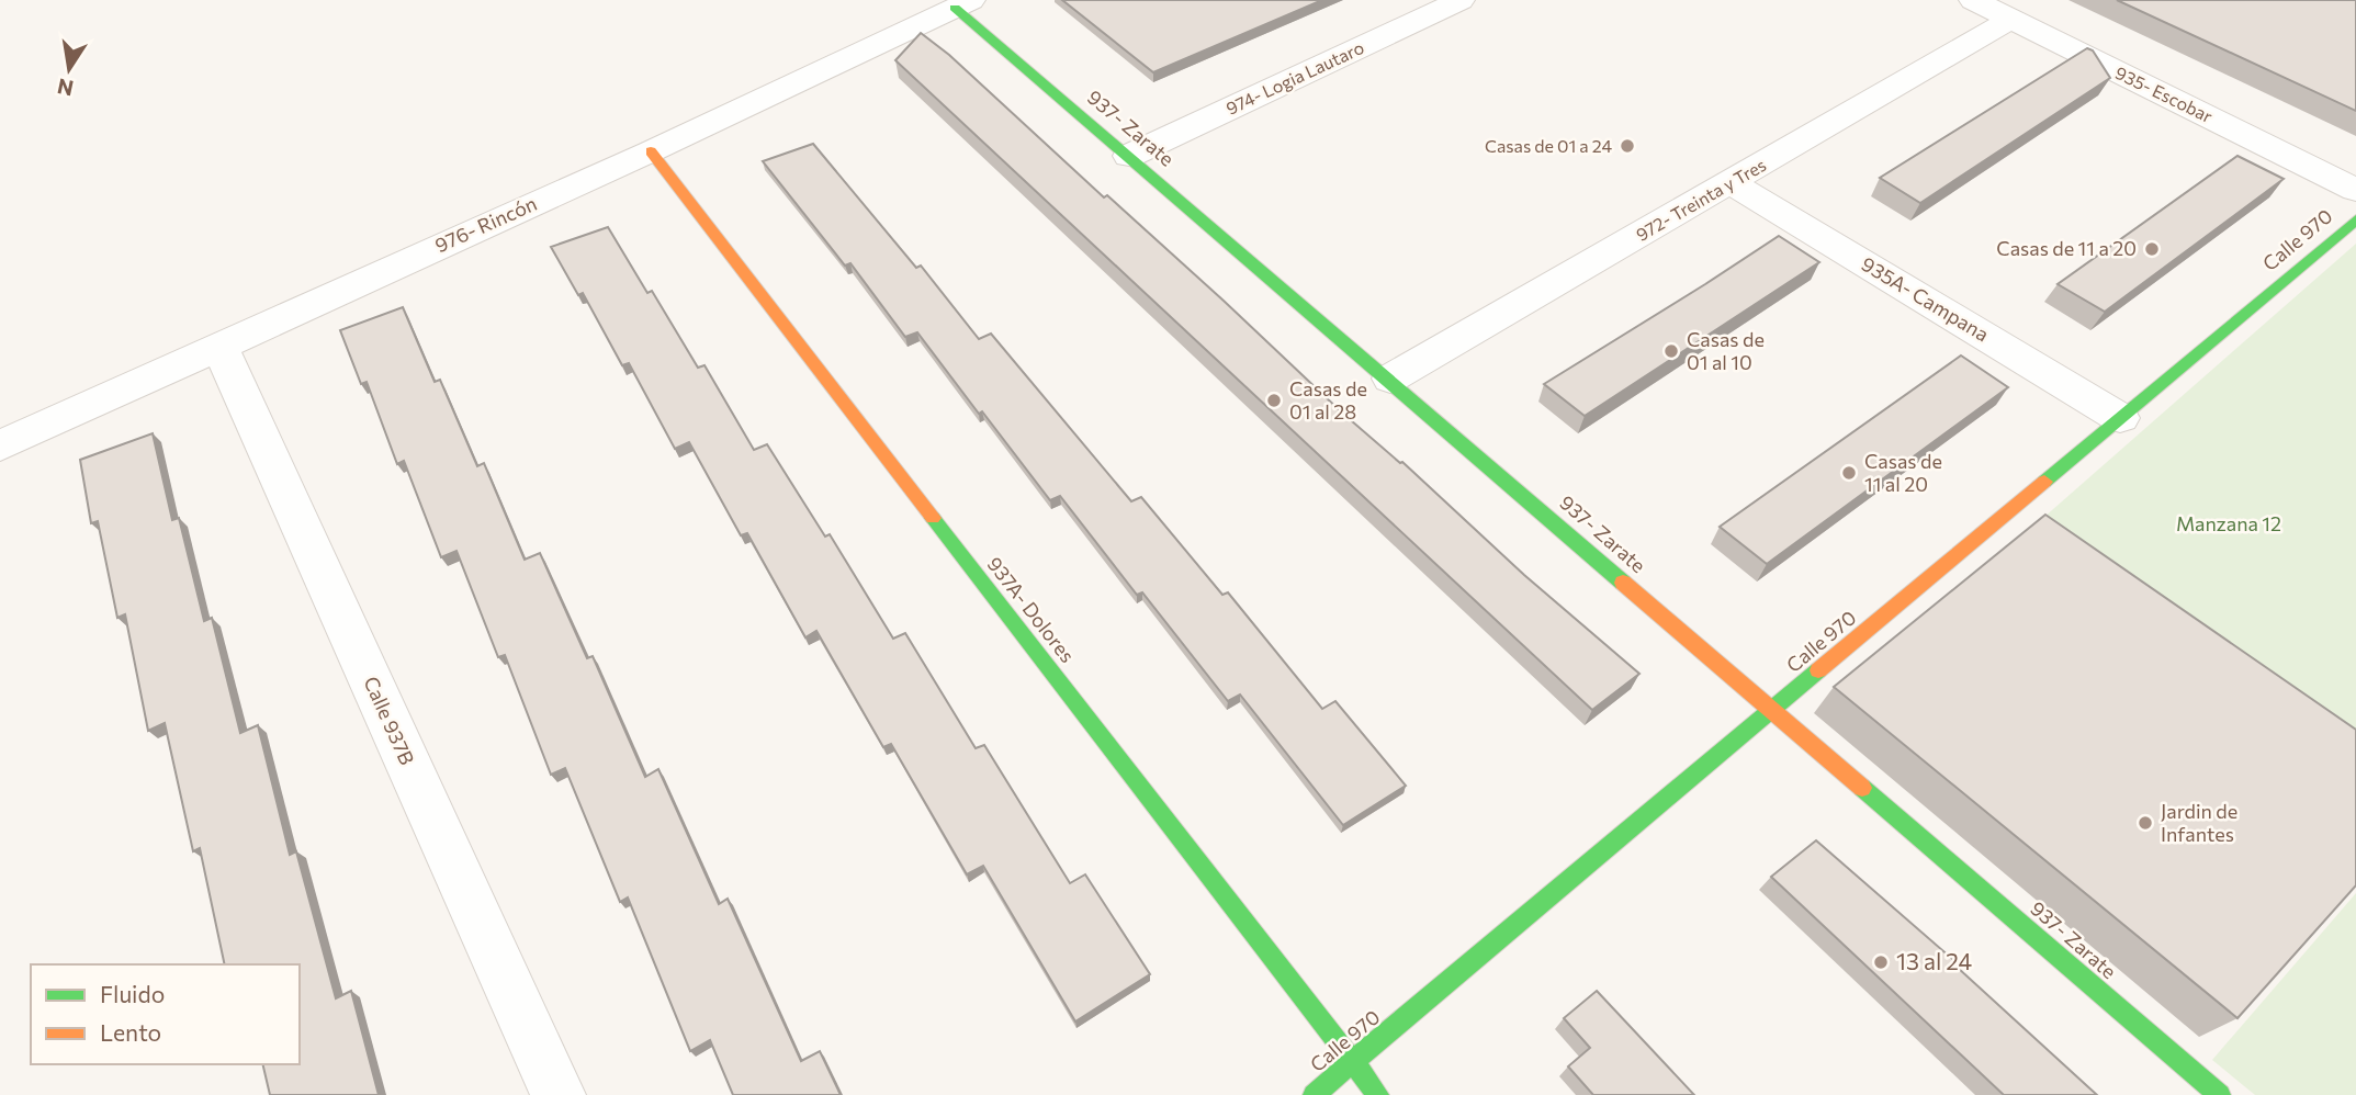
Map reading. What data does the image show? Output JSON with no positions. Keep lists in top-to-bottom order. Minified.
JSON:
{"streets":{"street":["974- Logia Lautaro","935- Escobar","937- Zarate","972- Treinta y Tres","976- Rincón","Calle 970","935A- Campana","937A- Dolores","Calle 937B"]},"crossings":[["974- Logia Lautaro","937- Zarate"],["935- Escobar","972- Treinta y Tres"],["937- Zarate","972- Treinta y Tres"],["937- Zarate","976- Rincón"],["937- Zarate","Calle 970"],["972- Treinta y Tres","935A- Campana"],["976- Rincón","937A- Dolores"],["976- Rincón","Calle 937B"],["Calle 970","935A- Campana"],["Calle 970","937A- Dolores"]],"parks":["Manzana 12"],"places":["Casas de 01 a 24","Casas de 11 a 20","Casas de 01 al 10","Casas de 01 al 28","Casas de 11 al 20","Jardin de Infantes","13 al 24"],"legend":["Fluido","Lento"],"north":"bottom"}
